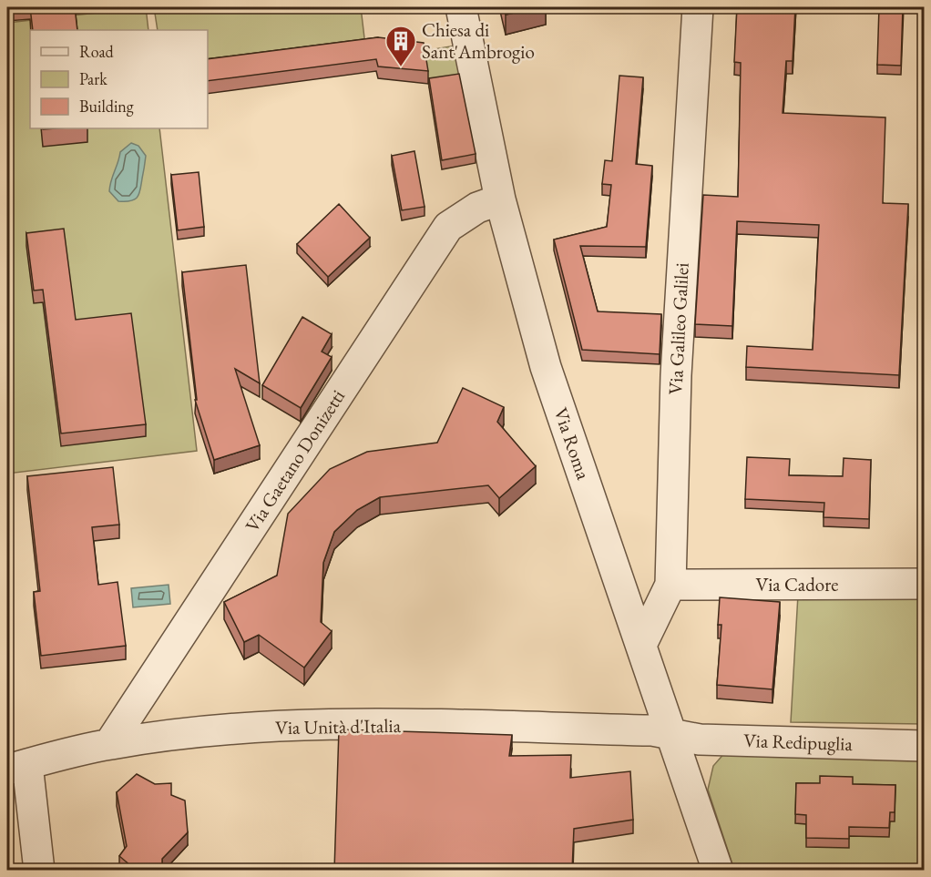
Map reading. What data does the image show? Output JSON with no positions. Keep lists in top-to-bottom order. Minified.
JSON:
{"streets":{"street":["Via Galileo Galilei","Via Roma","Via Gaetano Donizetti","Via Cadore","Via Unità d'Italia","Via Redipuglia"]},"crossings":[["Via Galileo Galilei","Via Roma"],["Via Galileo Galilei","Via Cadore"],["Via Roma","Via Gaetano Donizetti"],["Via Roma","Via Unità d'Italia"],["Via Roma","Via Redipuglia"],["Via Gaetano Donizetti","Via Unità d'Italia"],["Via Unità d'Italia","Via Redipuglia"]],"places":{"building":["Chiesa di Sant'Ambrogio"]},"legend":["Road","Park","Building"]}
